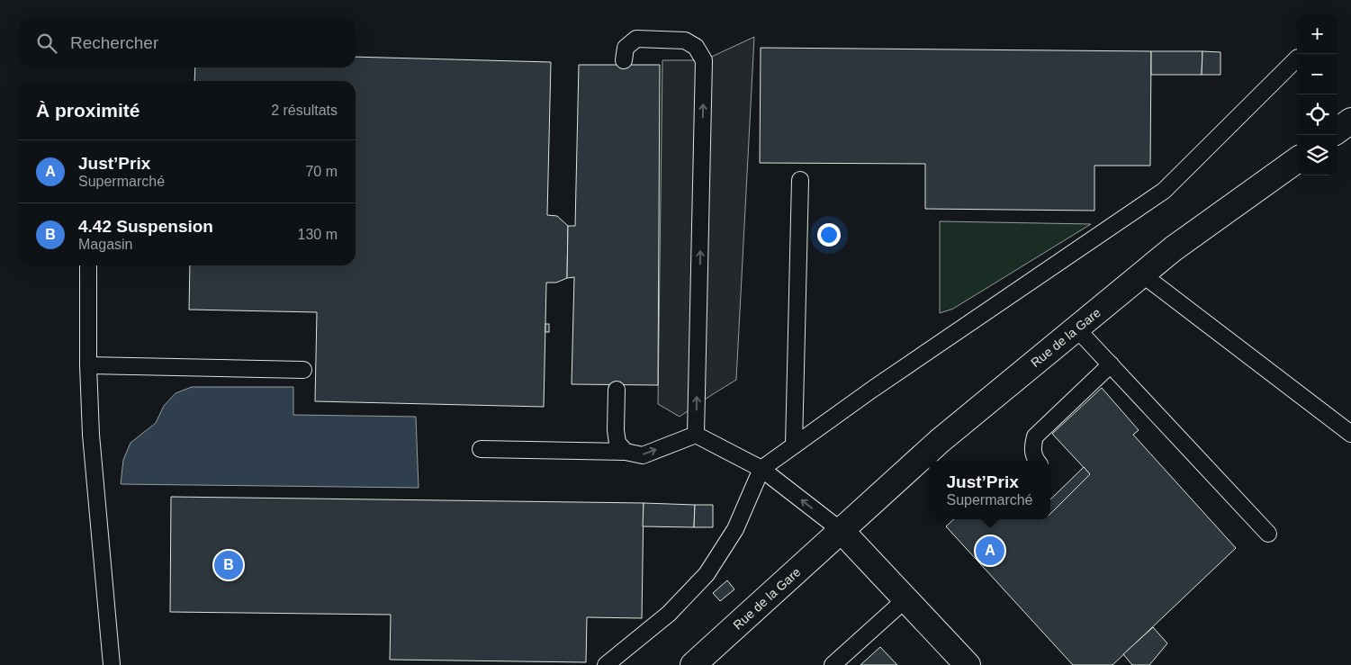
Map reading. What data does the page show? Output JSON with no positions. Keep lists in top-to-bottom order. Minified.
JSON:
{"streets":{"main road":["Rue de la Gare"]},"page":{"map_buttons":["+","−"],"search":"Rechercher","heading":["À proximité","2 résultats"],"list":[{"mark":"A","name":"Just’Prix","note":"Supermarché","value":"70 m"},{"mark":"B","name":"4.42 Suspension","note":"Magasin","value":"130 m"}],"popup":["Just’Prix","Supermarché"],"pins":["A","B"]}}
